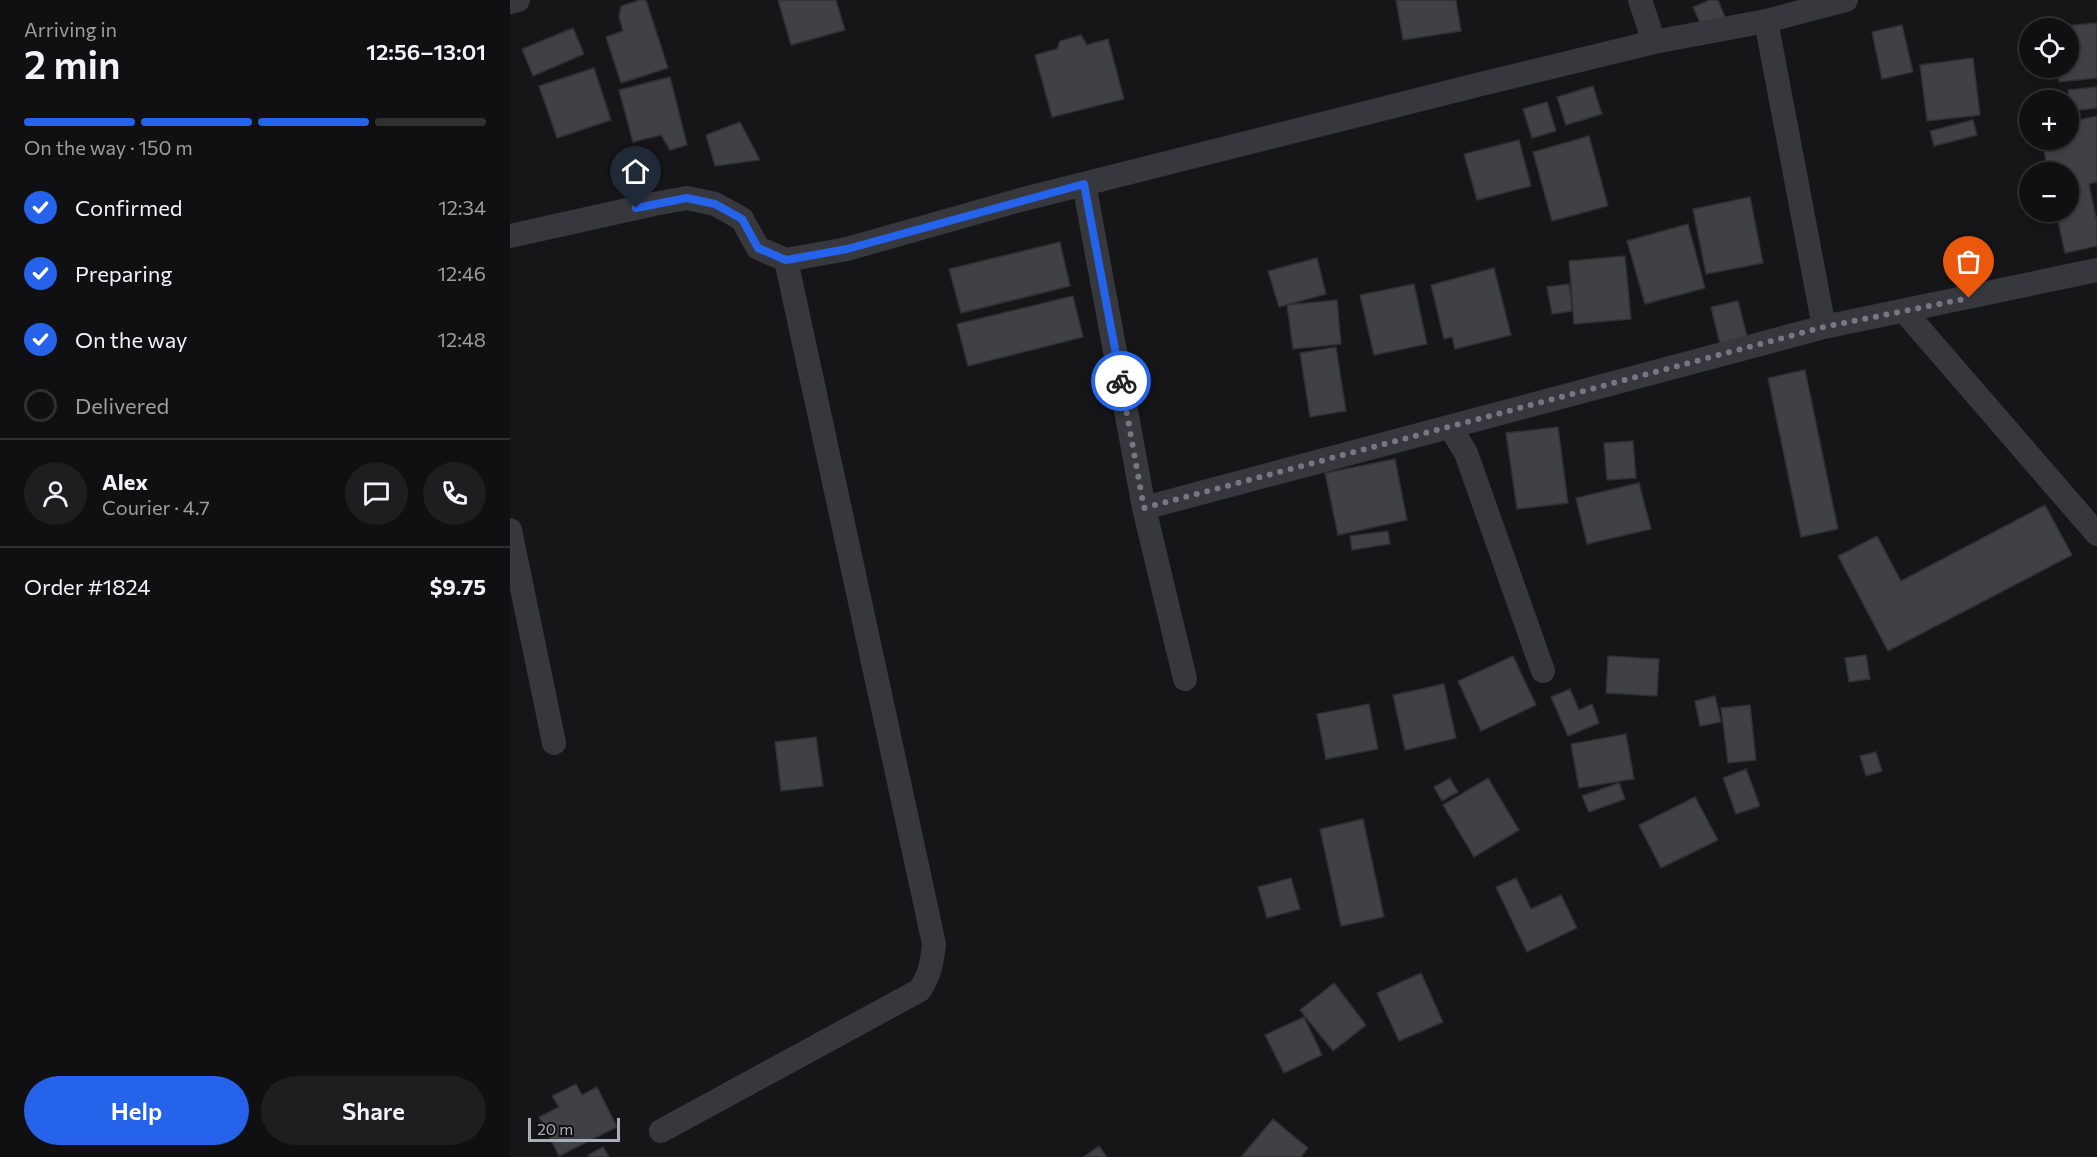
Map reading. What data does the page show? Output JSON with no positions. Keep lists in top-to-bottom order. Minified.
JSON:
{"scale_bar":"20 m","page":{"heading":["2 min","Arriving in","12:56–13:01"],"panel":["Alex","Courier · 4.7","Order #1824","$9.75"],"map_buttons":["+","−"],"bar":"On the way · 150 m","list":[["Confirmed","12:34"],["Preparing","12:46"],["On the way","12:48"],"Delivered"],"buttons":["Help","Share"],"scale":"20 m"}}
